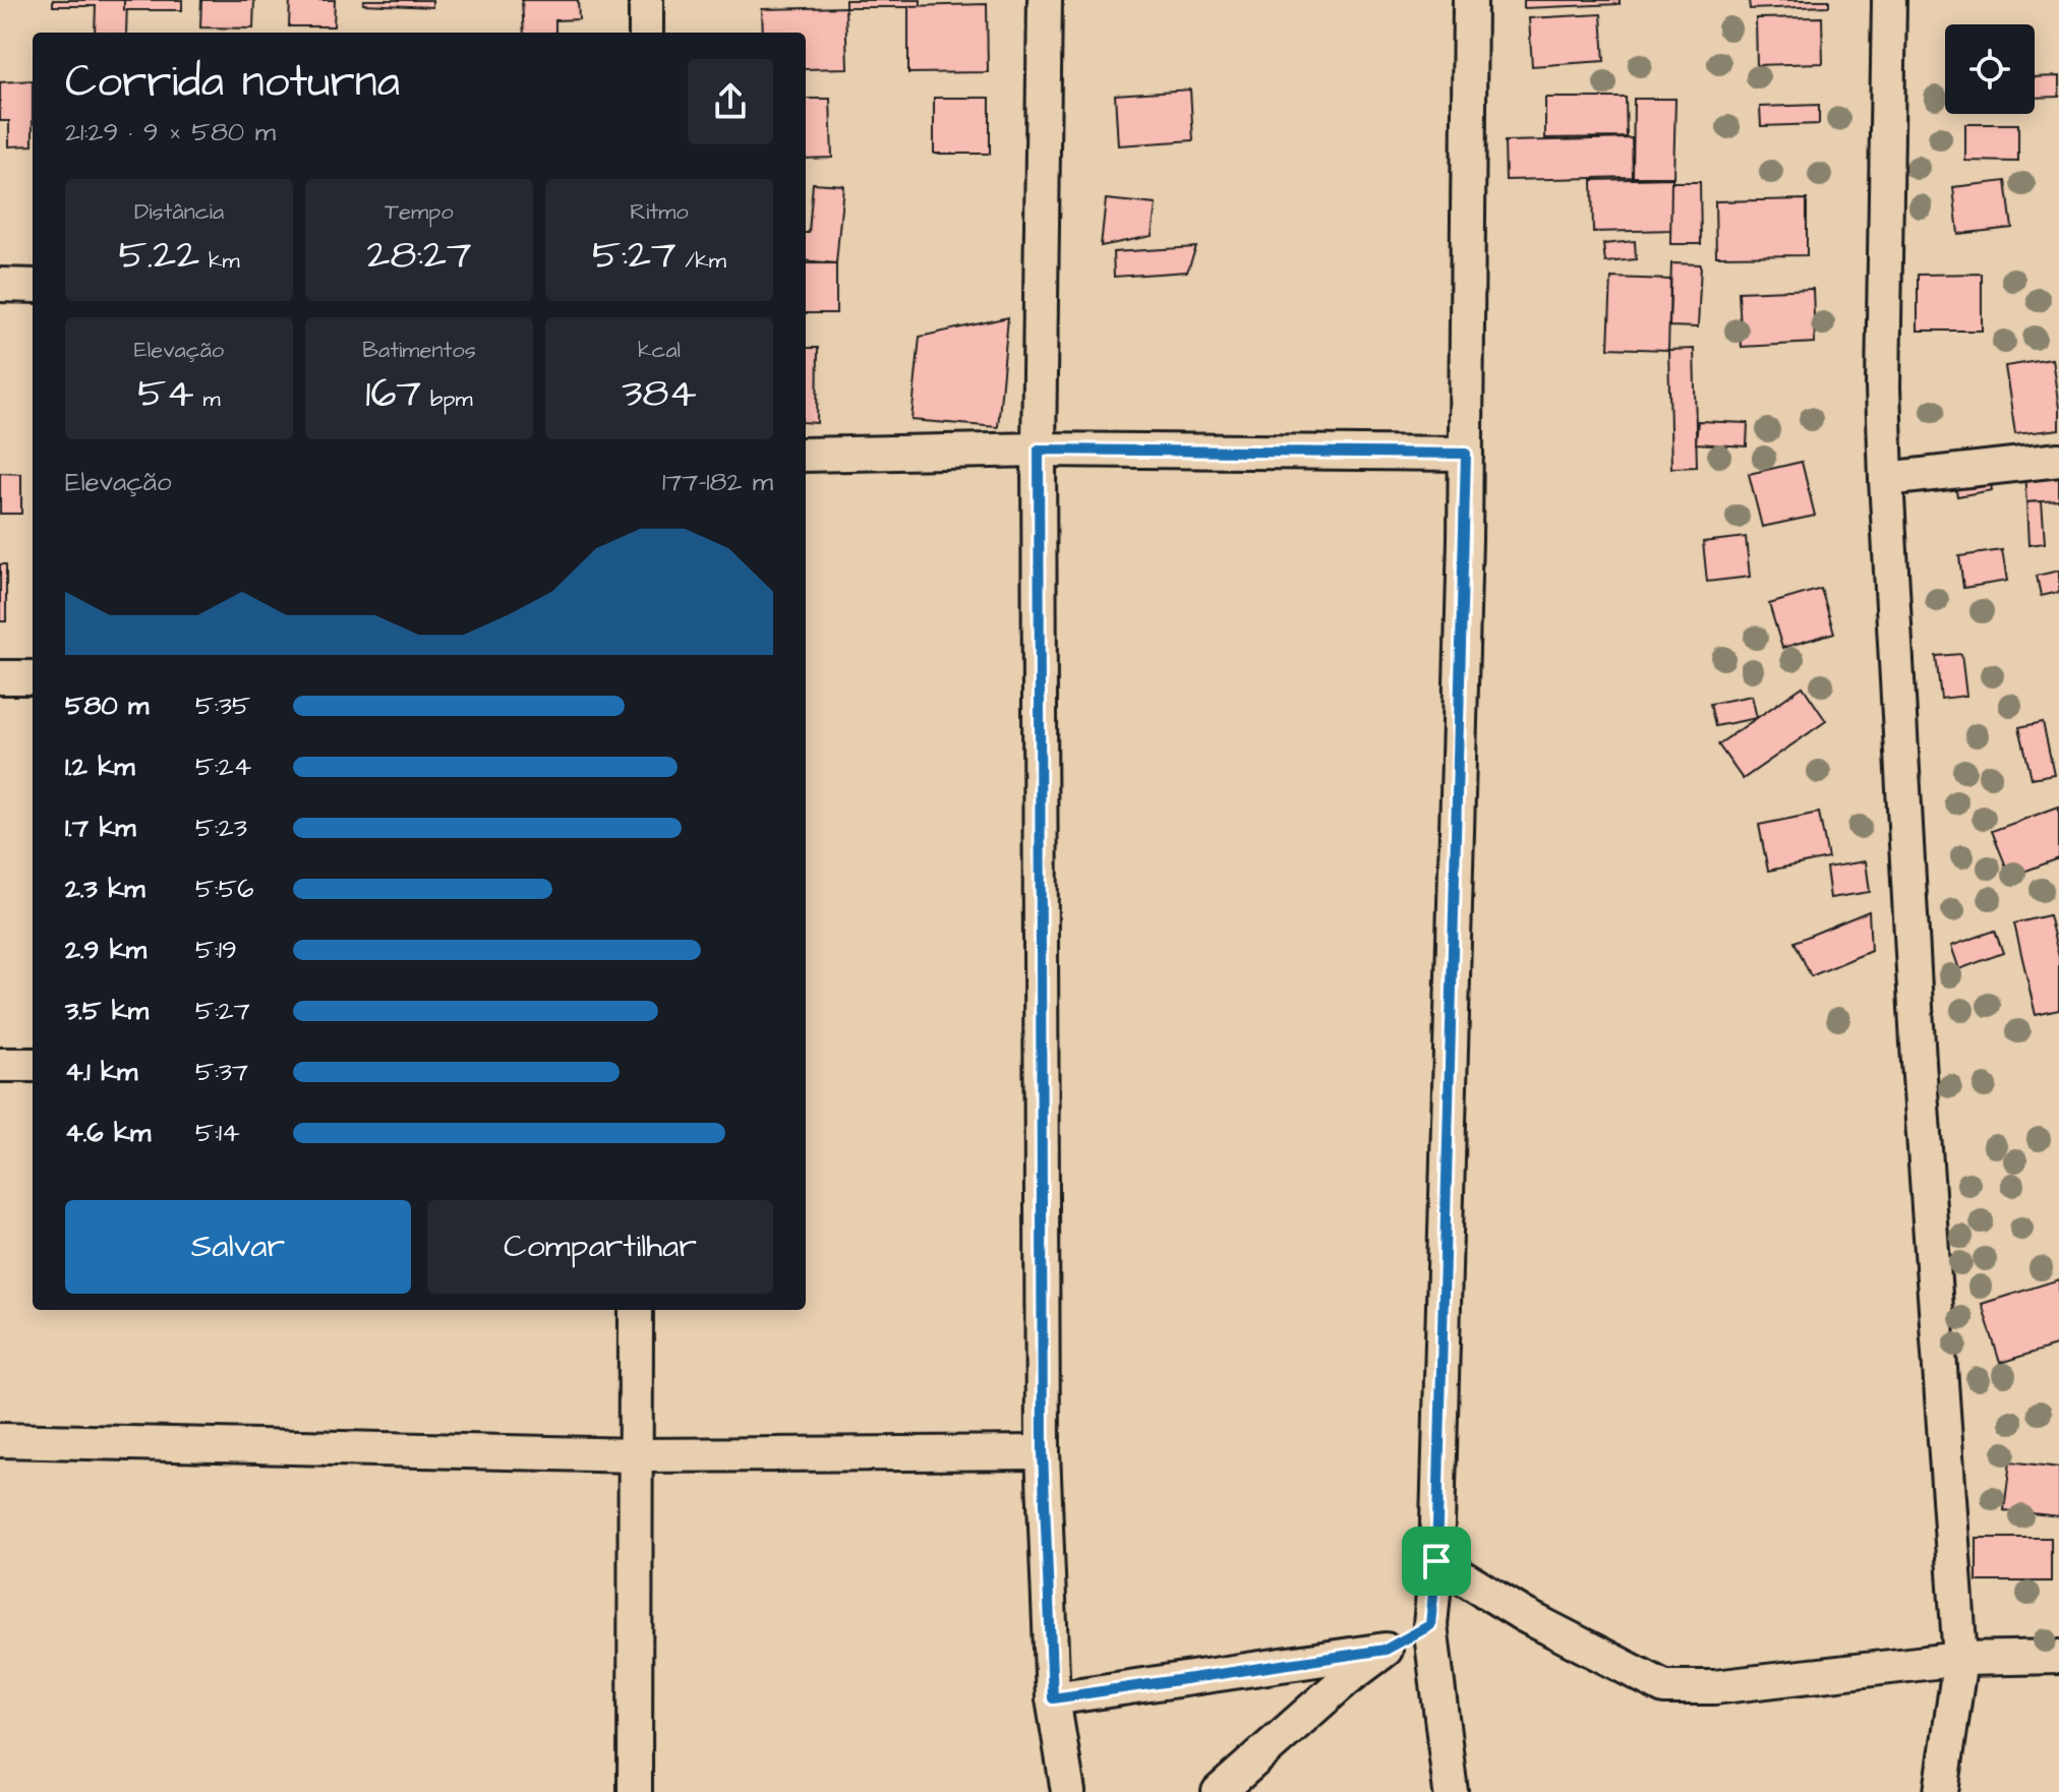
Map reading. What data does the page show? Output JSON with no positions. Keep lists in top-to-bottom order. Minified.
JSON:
{"page":{"heading":["Corrida noturna","21:29 · 9 × 580 m"],"stats":[["Distância","5.22 km"],["Tempo","28:27"],["Ritmo","5:27 /km"],["Elevação","54 m"],["Batimentos","167 bpm"],["kcal","384"]],"chart":["Elevação","177–182 m"],"list":[{"name":"580 m","note":"5:35"},{"name":"1.2 km","note":"5:24"},{"name":"1.7 km","note":"5:23"},{"name":"2.3 km","note":"5:56"},{"name":"2.9 km","note":"5:19"},{"name":"3.5 km","note":"5:27"},{"name":"4.1 km","note":"5:37"},{"name":"4.6 km","note":"5:14"}],"buttons":["Salvar","Compartilhar"]}}
